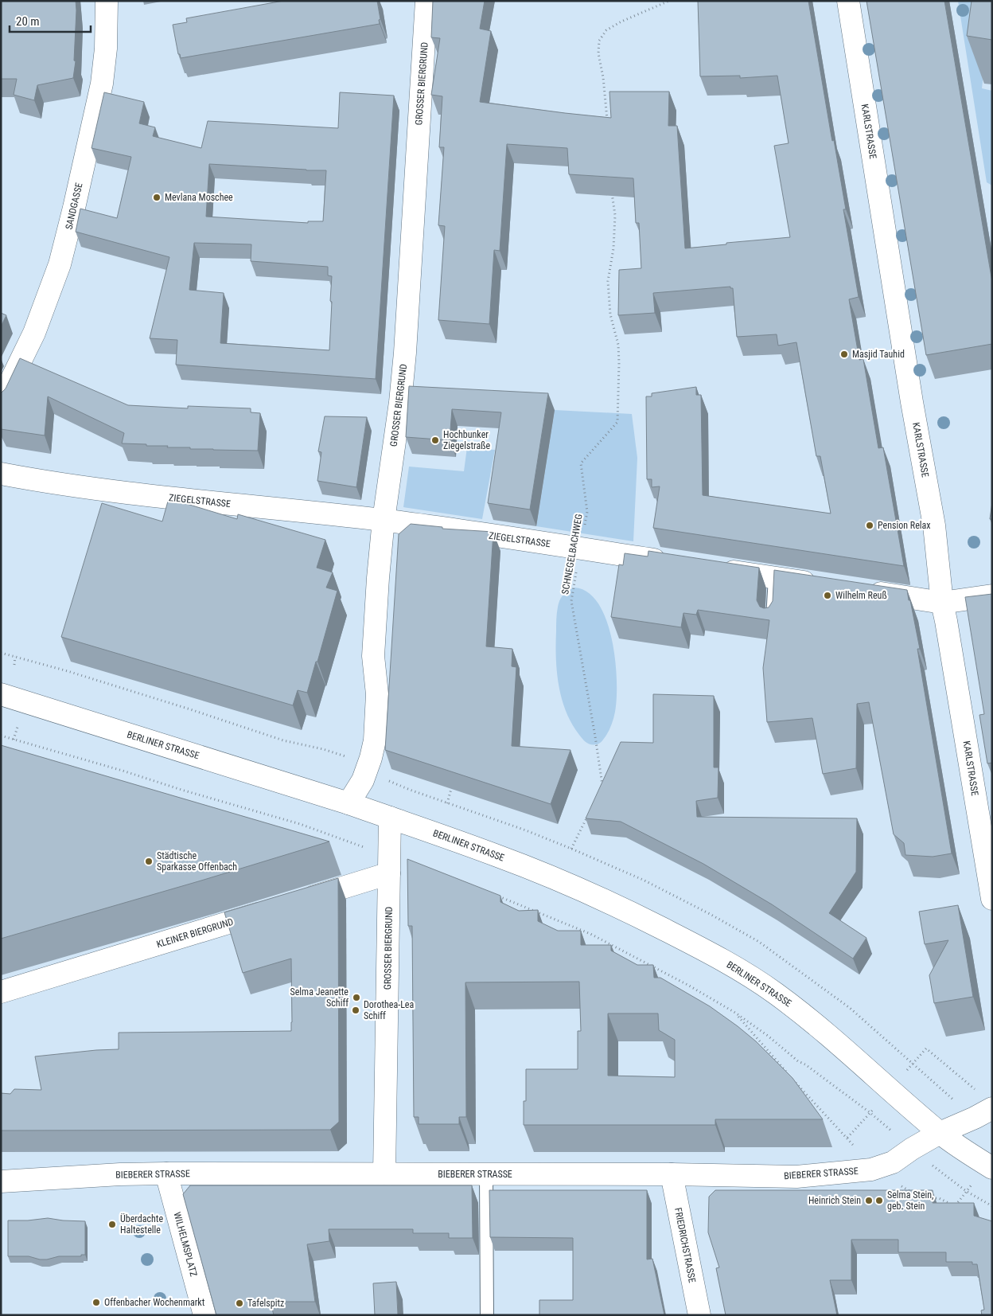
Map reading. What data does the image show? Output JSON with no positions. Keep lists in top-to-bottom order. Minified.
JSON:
{"streets":{"street":["GROSSER BIERGRUND","KARLSTRASSE","SANDGASSE","ZIEGELSTRASSE","BERLINER STRASSE","KLEINER BIERGRUND","BIEBERER STRASSE","WILHELMSPLATZ","FRIEDRICHSTRASSE"],"path":["SCHNEGELBACHWEG"]},"crossings":[["GROSSER BIERGRUND","ZIEGELSTRASSE"],["GROSSER BIERGRUND","BERLINER STRASSE"],["GROSSER BIERGRUND","BIEBERER STRASSE"],["ZIEGELSTRASSE","SCHNEGELBACHWEG"],["BERLINER STRASSE","BIEBERER STRASSE"],["BIEBERER STRASSE","WILHELMSPLATZ"],["BIEBERER STRASSE","FRIEDRICHSTRASSE"]],"places":["Mevlana Moschee","Masjid Tauhid","Hochbunker Ziegelstraße","Pension Relax","Wilhelm Reuß","Städtische Sparkasse Offenbach","Selma Jeanette Schiff","Dorothea-Lea Schiff","Heinrich Stein","Selma Stein, geb. Stein","Überdachte Haltestelle","Offenbacher Wochenmarkt","Tafelspitz"],"scale_bar":"20 m"}
